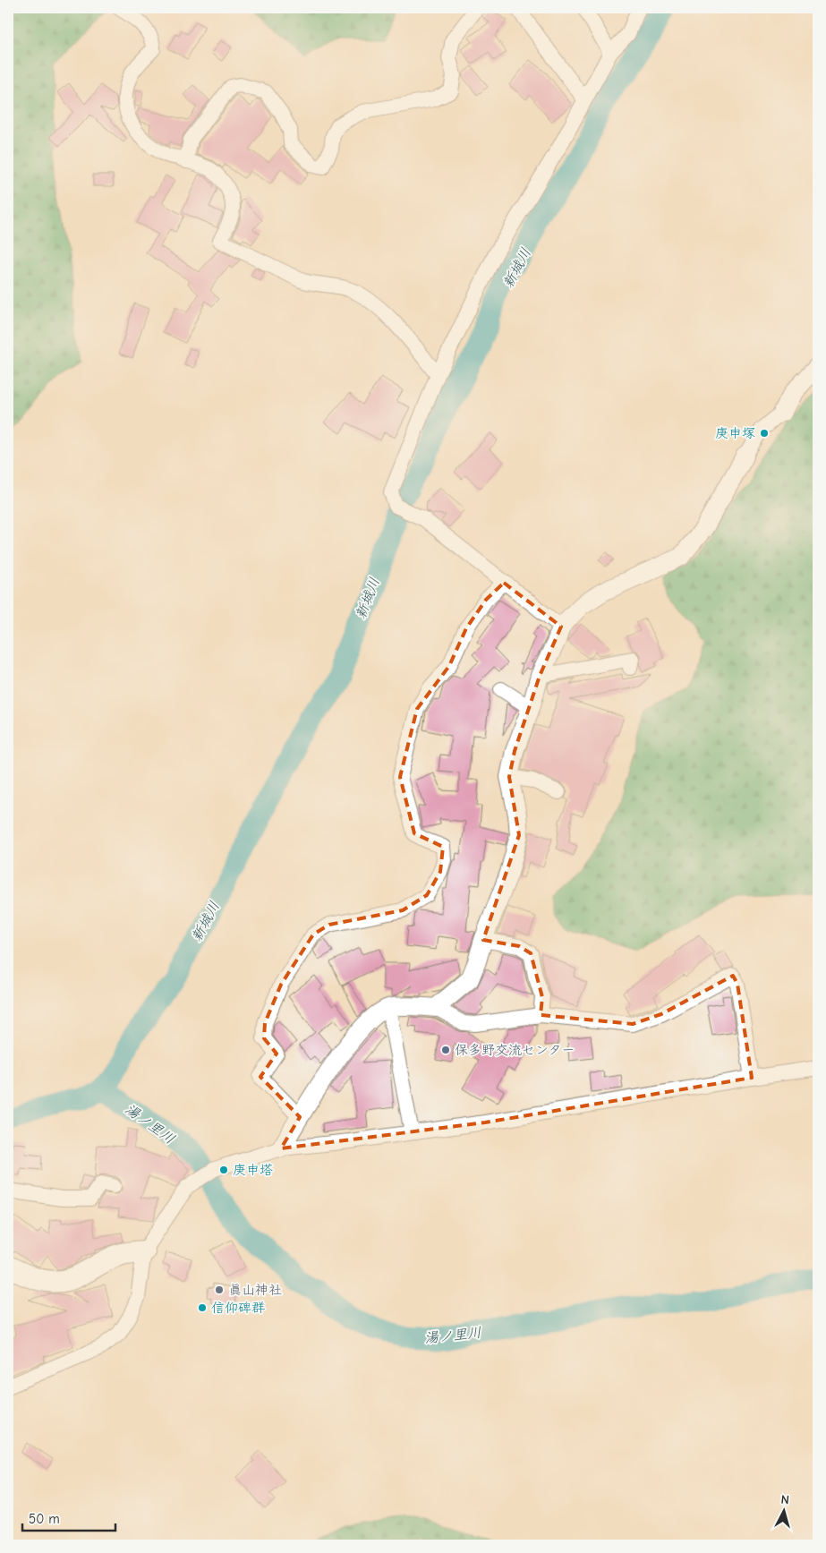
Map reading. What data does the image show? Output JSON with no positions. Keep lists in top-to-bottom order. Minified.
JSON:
{"water":["新城川","湯ノ里川"],"places":["庚申塚","保多野交流センター","庚申塔","眞山神社","信仰碑群"],"scale_bar":"50 m","north":"top"}
